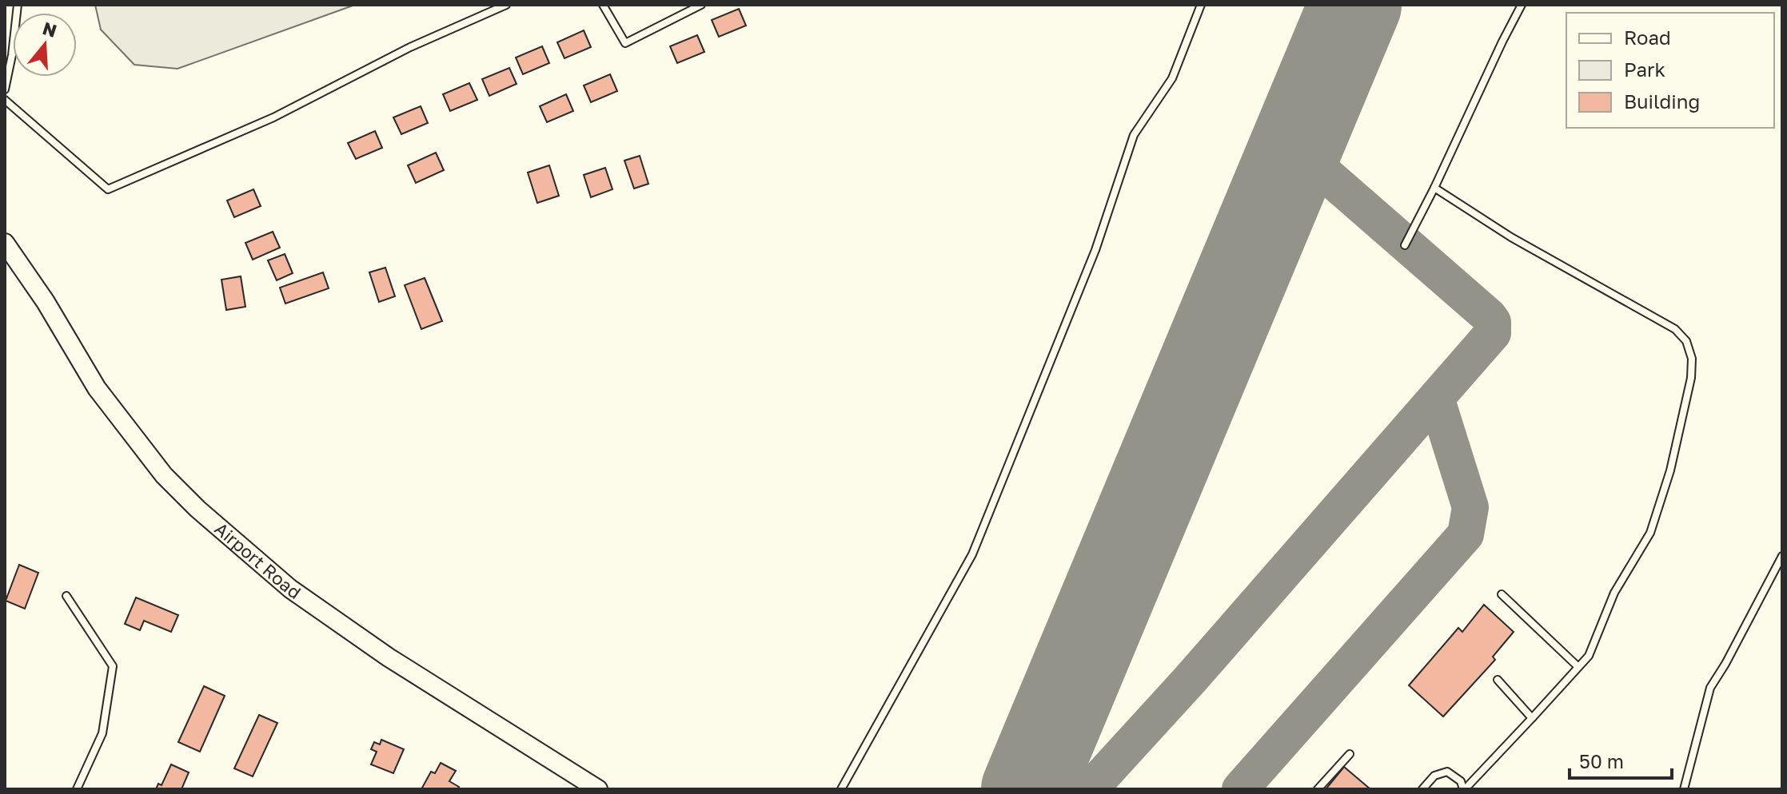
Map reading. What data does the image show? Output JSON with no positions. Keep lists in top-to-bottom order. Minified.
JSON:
{"streets":{"main road":["Airport Road"]},"legend":["Road","Park","Building"],"scale_bar":"50 m","north":"top"}
